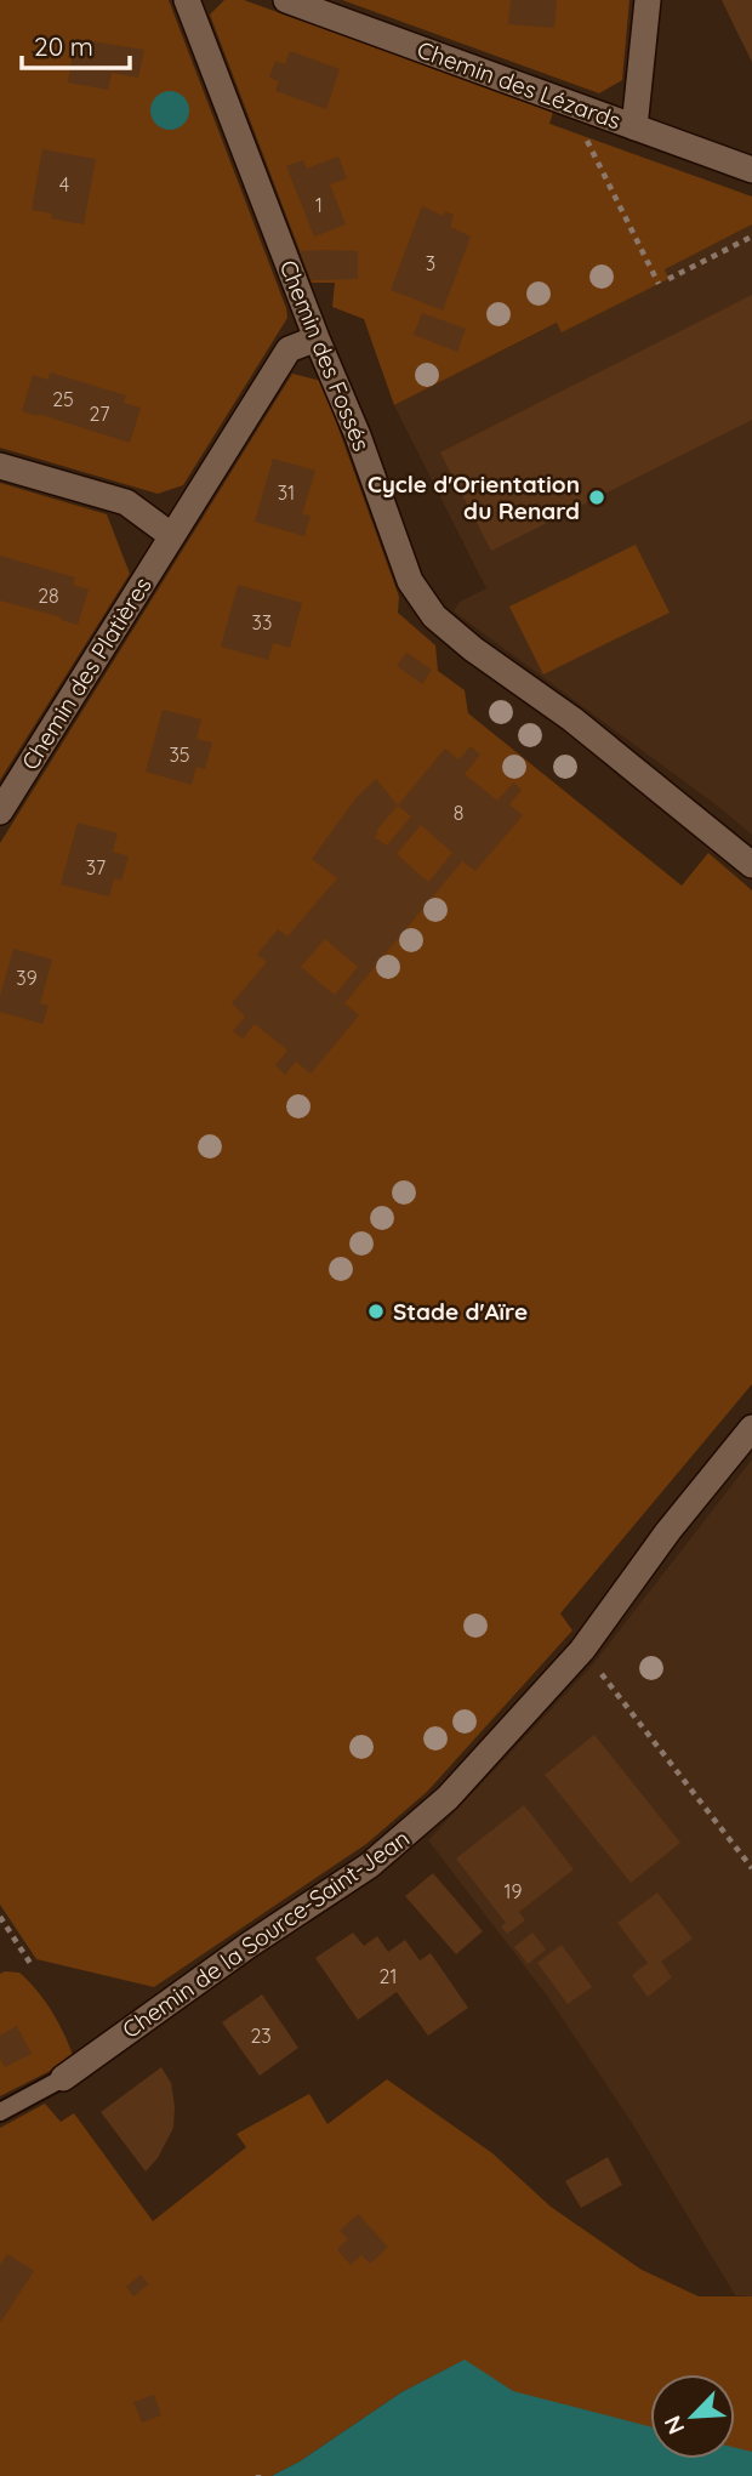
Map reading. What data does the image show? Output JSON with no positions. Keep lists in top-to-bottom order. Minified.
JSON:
{"streets":{"street":["Chemin des Lézards","Chemin des Fossés","Chemin des Platières","Chemin de la Source-Saint-Jean"]},"crossings":[["Chemin des Fossés","Chemin des Platières"]],"places":["Cycle d'Orientation du Renard","Stade d'Aïre"],"house_numbers":["4","1","3","25","27","31","28","33","35","8","37","39","19","21","23"],"scale_bar":"20 m","north":"bottom left"}
